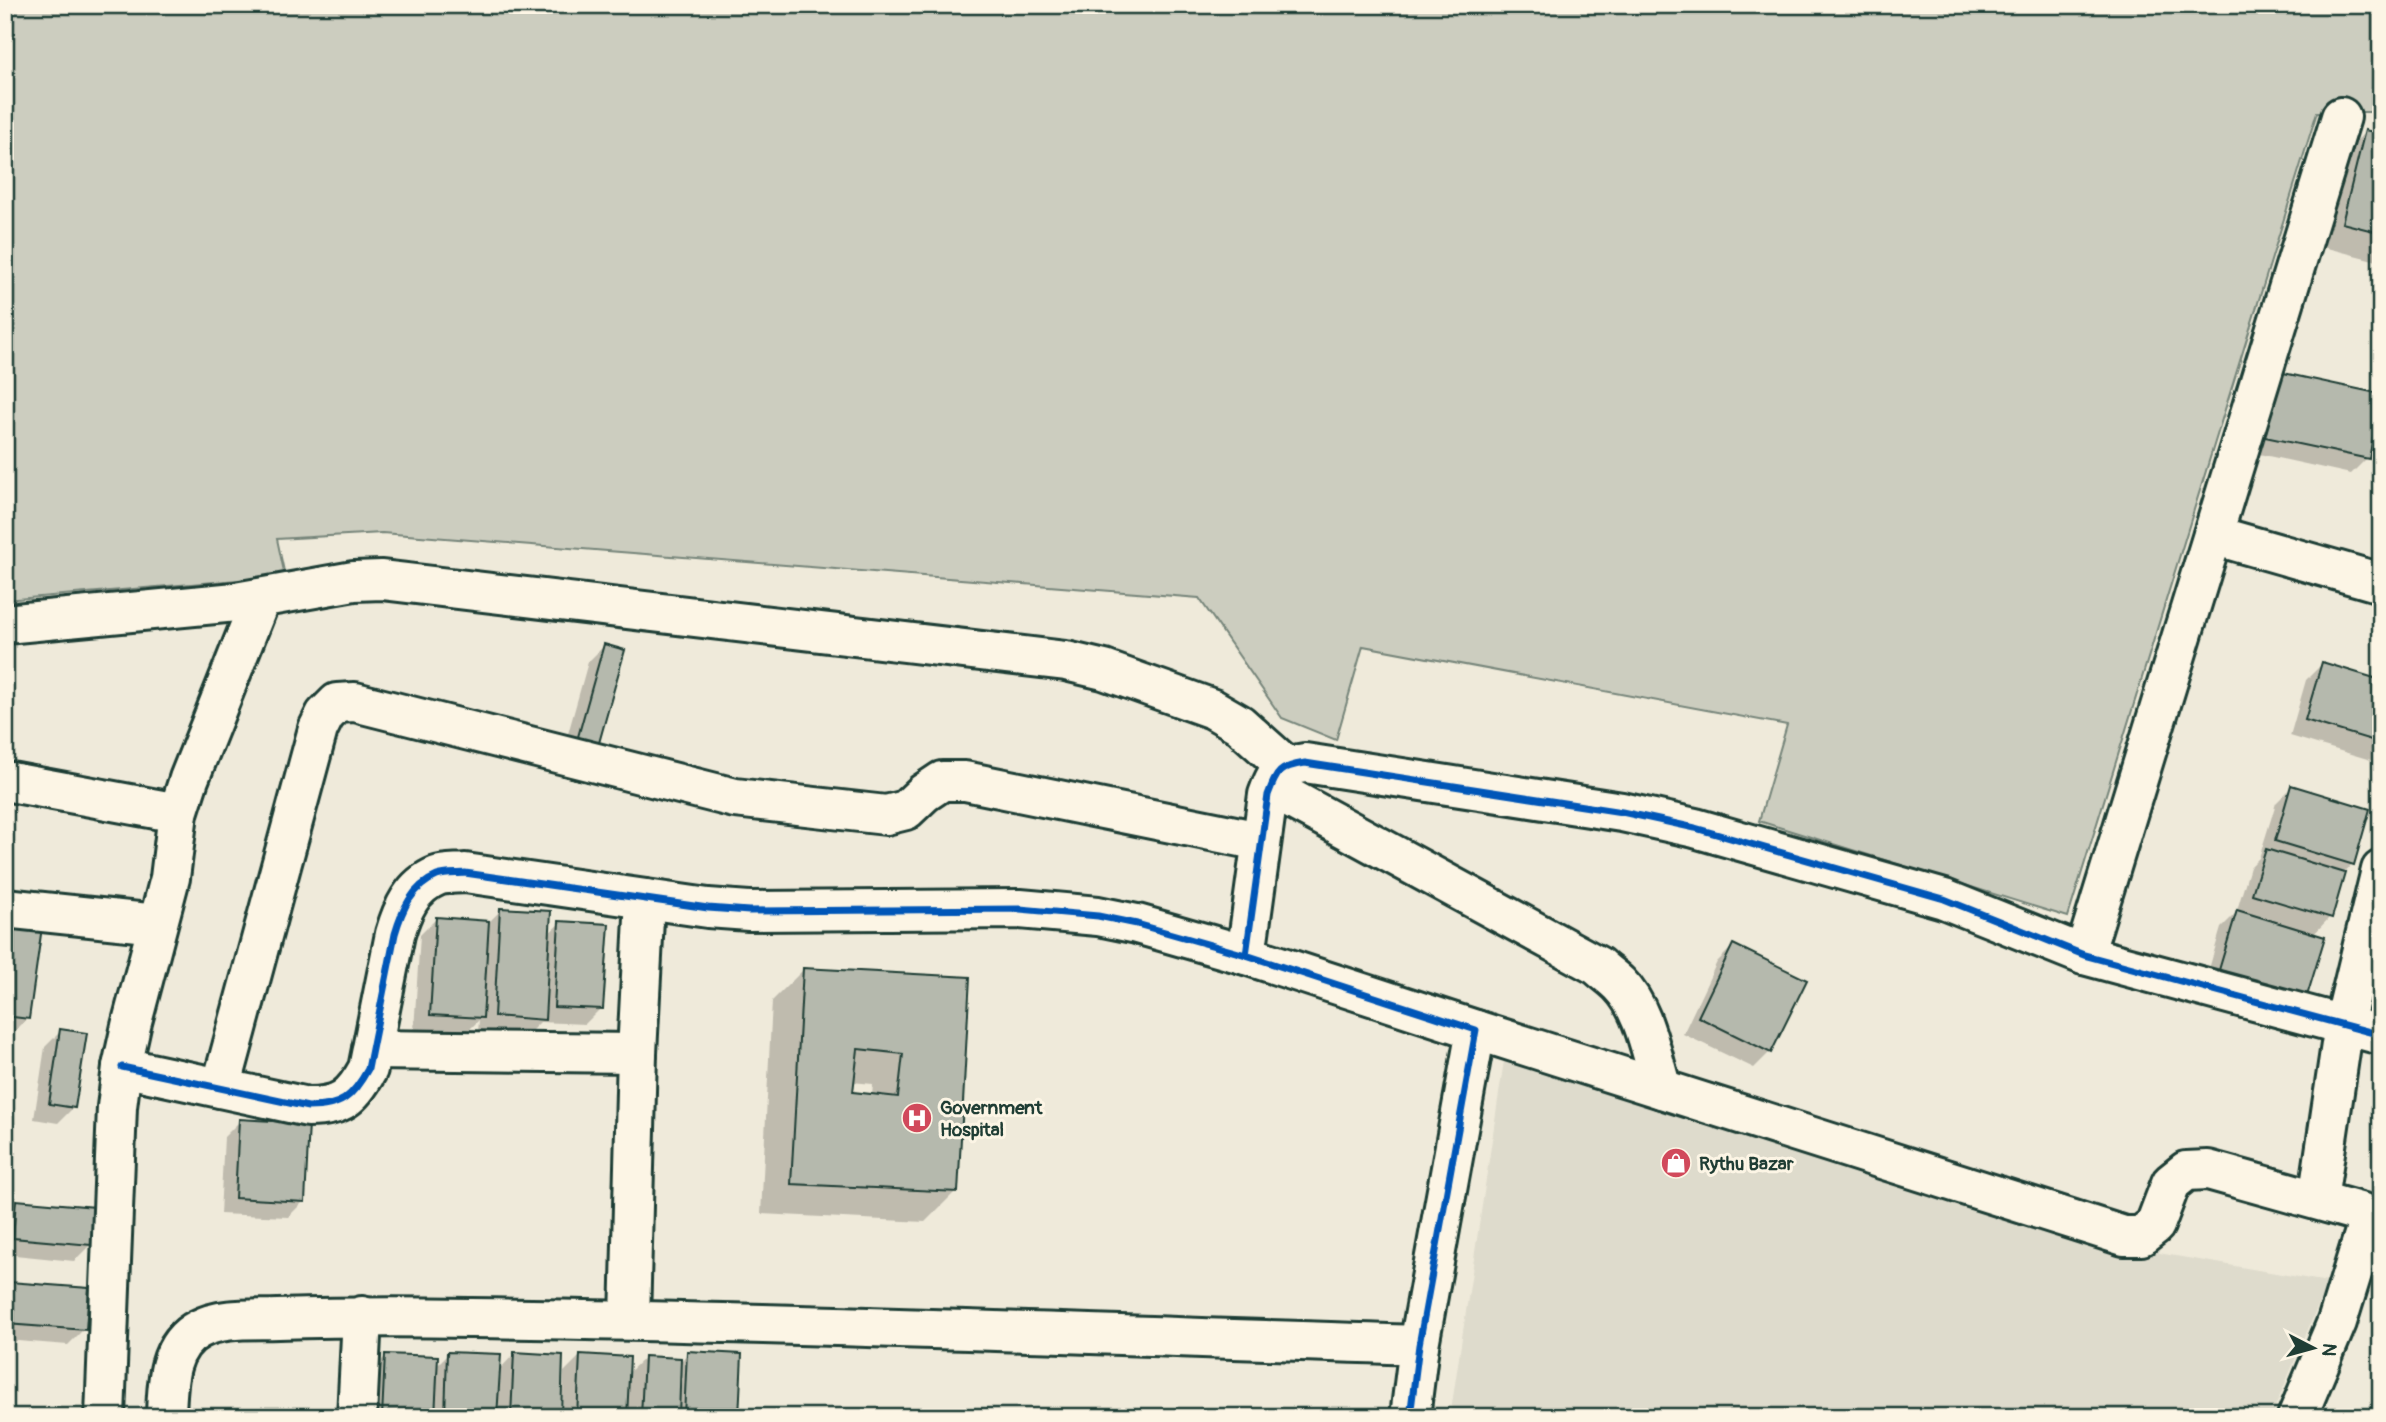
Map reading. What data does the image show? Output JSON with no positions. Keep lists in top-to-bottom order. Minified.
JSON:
{"places":{"hospital":["Government Hospital"],"shop":["Rythu Bazar"]},"north":"right"}
